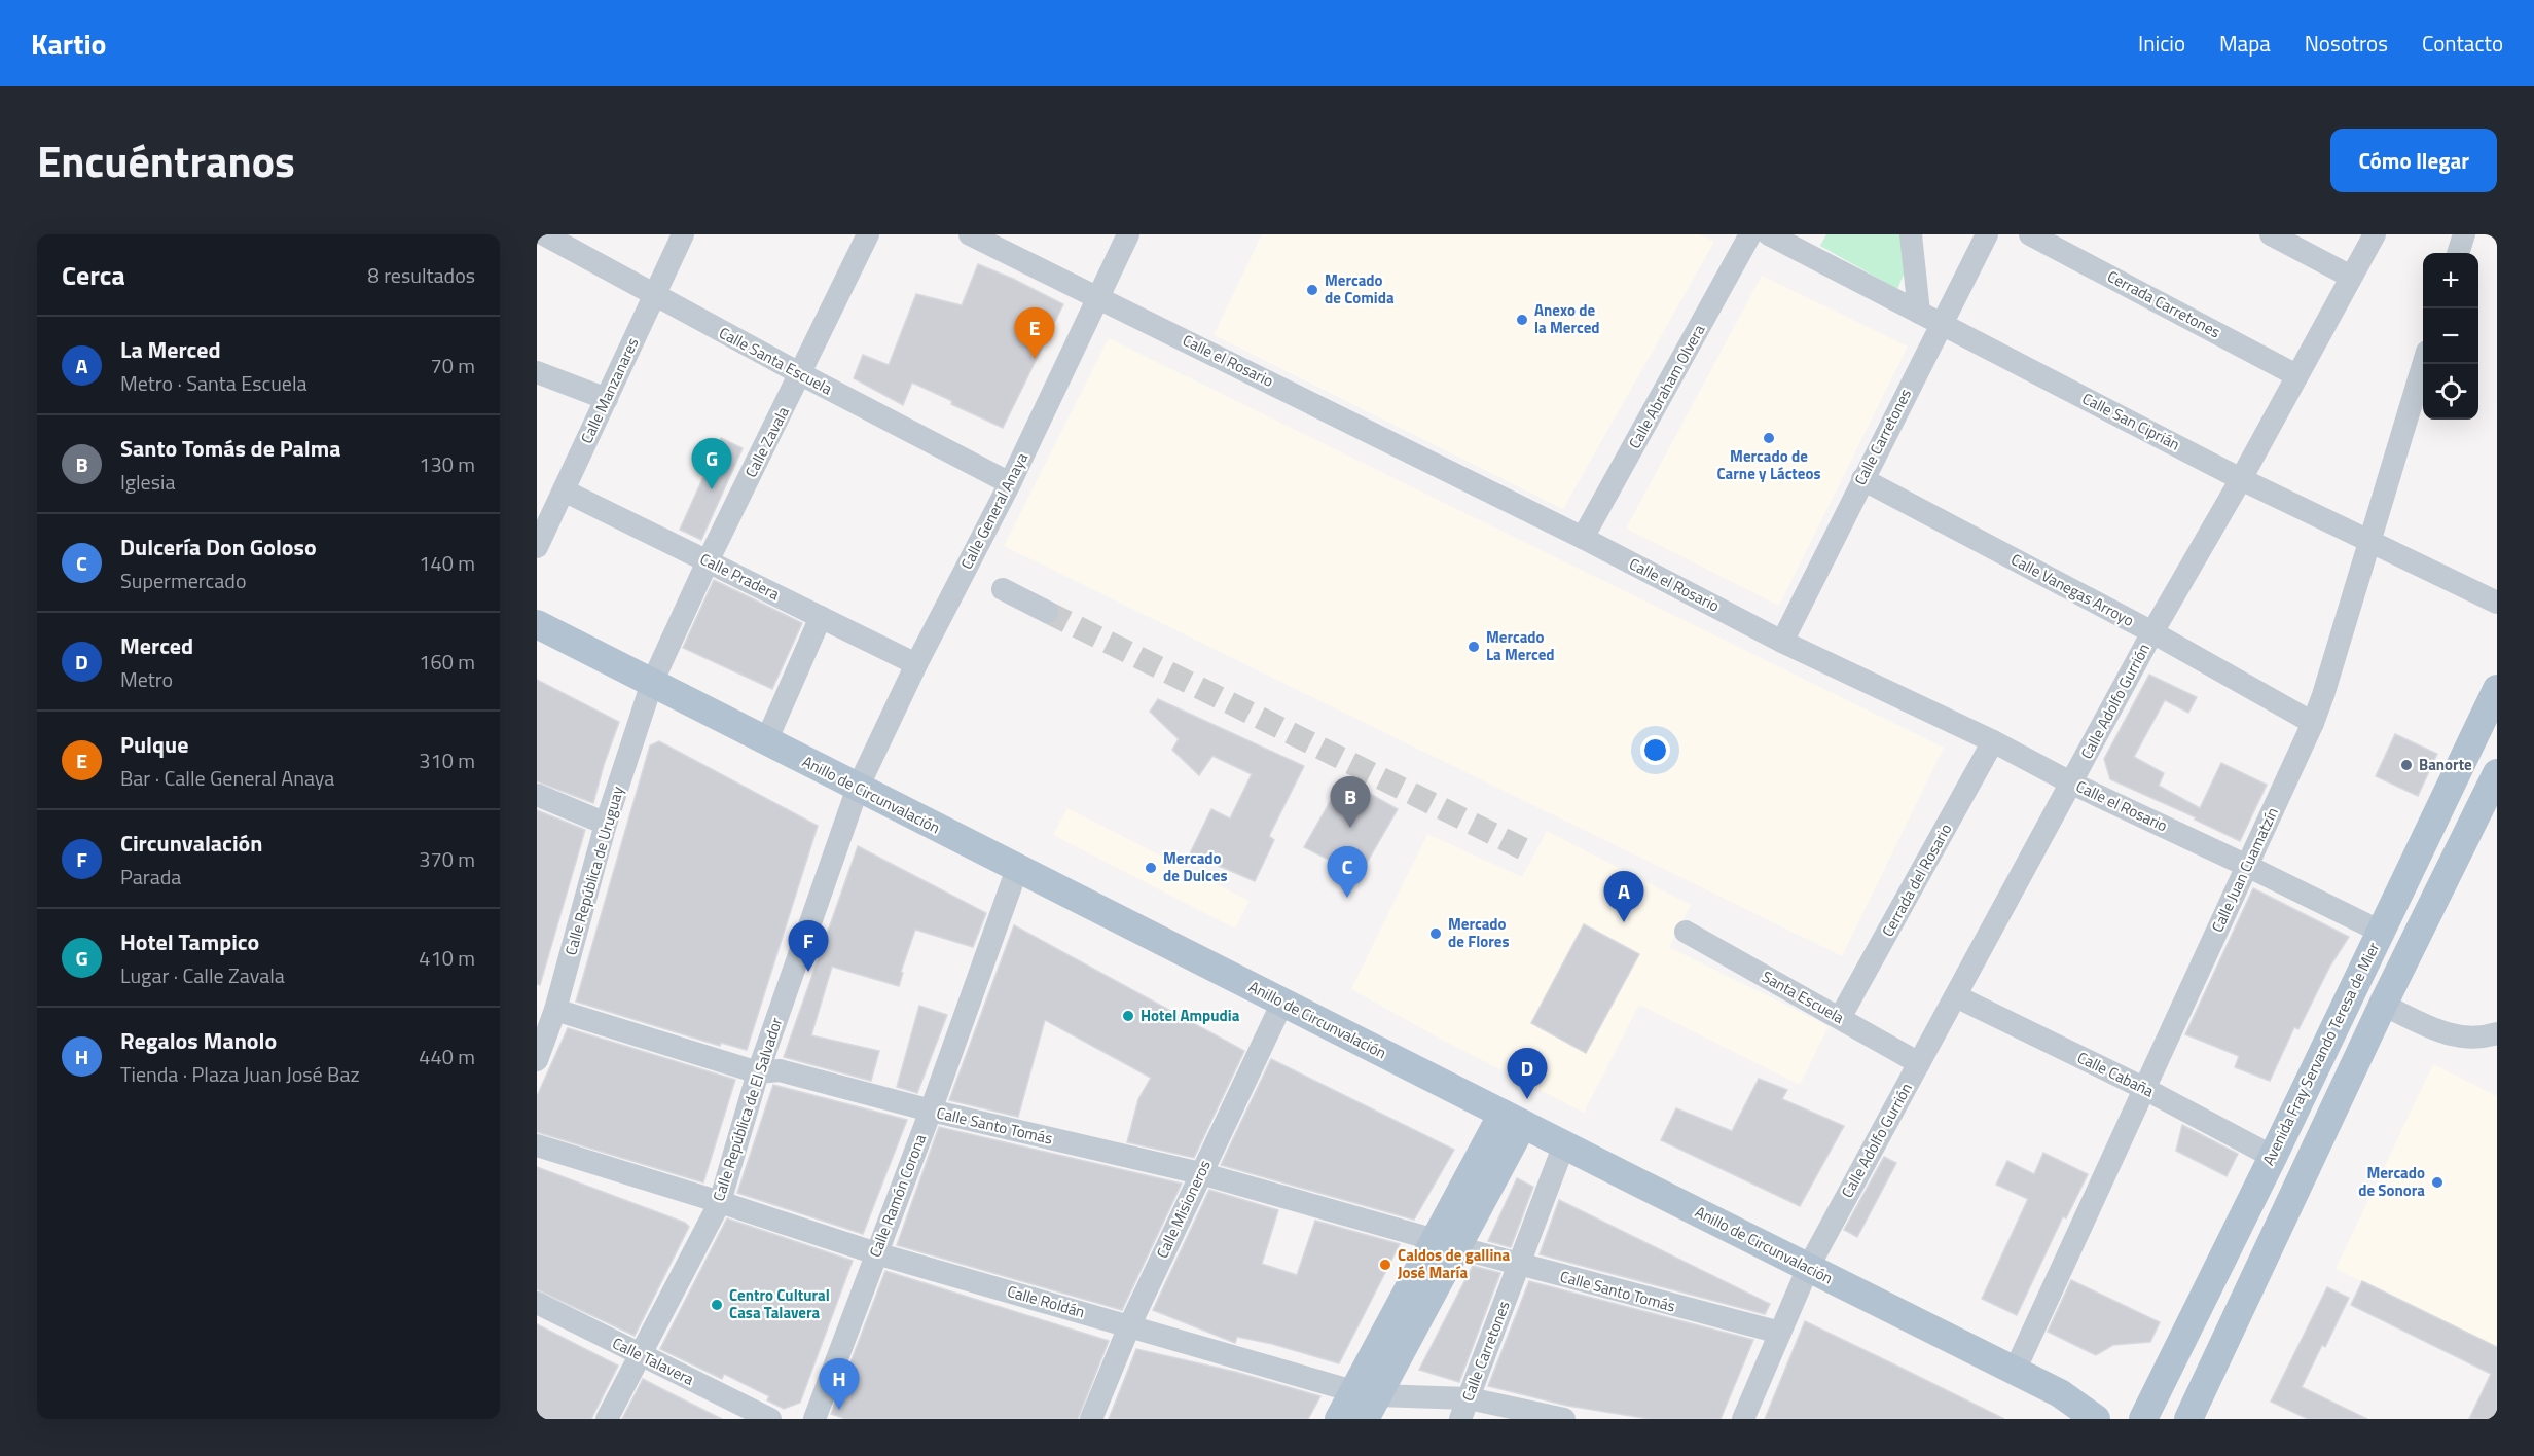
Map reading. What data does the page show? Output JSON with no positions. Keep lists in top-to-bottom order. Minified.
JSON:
{"streets":{"main road":["Anillo de Circunvalación","Avenida Fray Servando Teresa de Mier"],"street":["Cerrada Carretones","Calle Santa Escuela","Calle el Rosario","Calle Abraham Olvera","Calle Manzanares","Calle San Ciprián","Calle Carretones","Calle Zavala","Calle General Anaya","Calle Pradera","Calle Vanegas Arroyo","Calle Adolfo Gurrión","Calle Juan Cuamatzín","Calle República de Uruguay","Cerrada del Rosario","Santa Escuela","Calle Cabaña","Calle República de El Salvador","Calle Santo Tomás","Calle Ramón Corona","Calle Misioneros","Calle Roldán","Calle Talavera"]},"crossings":[["Cerrada Carretones","Calle Adolfo Gurrión"],["Calle Santa Escuela","Calle Manzanares"],["Calle Santa Escuela","Calle Zavala"],["Calle Santa Escuela","Calle General Anaya"],["Calle el Rosario","Calle Abraham Olvera"],["Calle el Rosario","Calle Carretones"],["Calle el Rosario","Calle General Anaya"],["Calle el Rosario","Calle Adolfo Gurrión"],["Calle el Rosario","Calle Juan Cuamatzín"],["Calle el Rosario","Cerrada del Rosario"],["Calle el Rosario","Avenida Fray Servando Teresa de Mier"],["Calle Manzanares","Calle Pradera"],["Calle San Ciprián","Calle Carretones"],["Calle San Ciprián","Calle Adolfo Gurrión"],["Calle San Ciprián","Calle Juan Cuamatzín"],["Calle Carretones","Calle Vanegas Arroyo"],["Calle Carretones","Anillo de Circunvalación"],["Calle Carretones","Calle Santo Tomás"],["Calle Carretones","Calle Roldán"],["Calle Zavala","Calle Pradera"],["Calle Zavala","Anillo de Circunvalación"],["Calle Zavala","Calle República de Uruguay"],["Calle General Anaya","Calle Pradera"],["Calle General Anaya","Anillo de Circunvalación"],["Calle General Anaya","Calle República de El Salvador"],["Calle Vanegas Arroyo","Calle Adolfo Gurrión"],["Calle Vanegas Arroyo","Calle Juan Cuamatzín"],["Calle Adolfo Gurrión","Anillo de Circunvalación"],["Calle Adolfo Gurrión","Santa Escuela"],["Calle Adolfo Gurrión","Calle Cabaña"],["Calle Adolfo Gurrión","Calle Santo Tomás"],["Anillo de Circunvalación","Calle Juan Cuamatzín"],["Anillo de Circunvalación","Calle República de Uruguay"],["Anillo de Circunvalación","Calle República de El Salvador"],["Anillo de Circunvalación","Calle Ramón Corona"],["Anillo de Circunvalación","Calle Misioneros"],["Calle Juan Cuamatzín","Calle Cabaña"],["Calle República de Uruguay","Calle Santo Tomás"],["Cerrada del Rosario","Santa Escuela"],["Avenida Fray Servando Teresa de Mier","Calle Cabaña"],["Calle República de El Salvador","Calle Santo Tomás"],["Calle República de El Salvador","Calle Roldán"],["Calle República de El Salvador","Calle Talavera"],["Calle Santo Tomás","Calle Ramón Corona"],["Calle Santo Tomás","Calle Misioneros"],["Calle Ramón Corona","Calle Roldán"],["Calle Misioneros","Calle Roldán"]],"places":["Mercado de Comida","Anexo de la Merced","Mercado de Carne y Lácteos","Mercado La Merced","Banorte","Mercado de Dulces","Mercado de Flores","Hotel Ampudia","Mercado de Sonora","Caldos de gallina José María","Centro Cultural Casa Talavera"],"page":{"header":"Kartio","nav":["Inicio","Mapa","Nosotros","Contacto"],"title":"Encuéntranos","buttons":"Cómo llegar","heading":["Cerca","8 resultados"],"map_buttons":["+","−"],"pins":["E","G","B","C","A","F","D","H"],"list":[{"mark":"A","name":"La Merced","note":"Metro · Santa Escuela","value":"70 m"},{"mark":"B","name":"Santo Tomás de Palma","note":"Iglesia","value":"130 m"},{"mark":"C","name":"Dulcería Don Goloso","note":"Supermercado","value":"140 m"},{"mark":"D","name":"Merced","note":"Metro","value":"160 m"},{"mark":"E","name":"Pulque","note":"Bar · Calle General Anaya","value":"310 m"},{"mark":"F","name":"Circunvalación","note":"Parada","value":"370 m"},{"mark":"G","name":"Hotel Tampico","note":"Lugar · Calle Zavala","value":"410 m"},{"mark":"H","name":"Regalos Manolo","note":"Tienda · Plaza Juan José Baz","value":"440 m"}]}}
